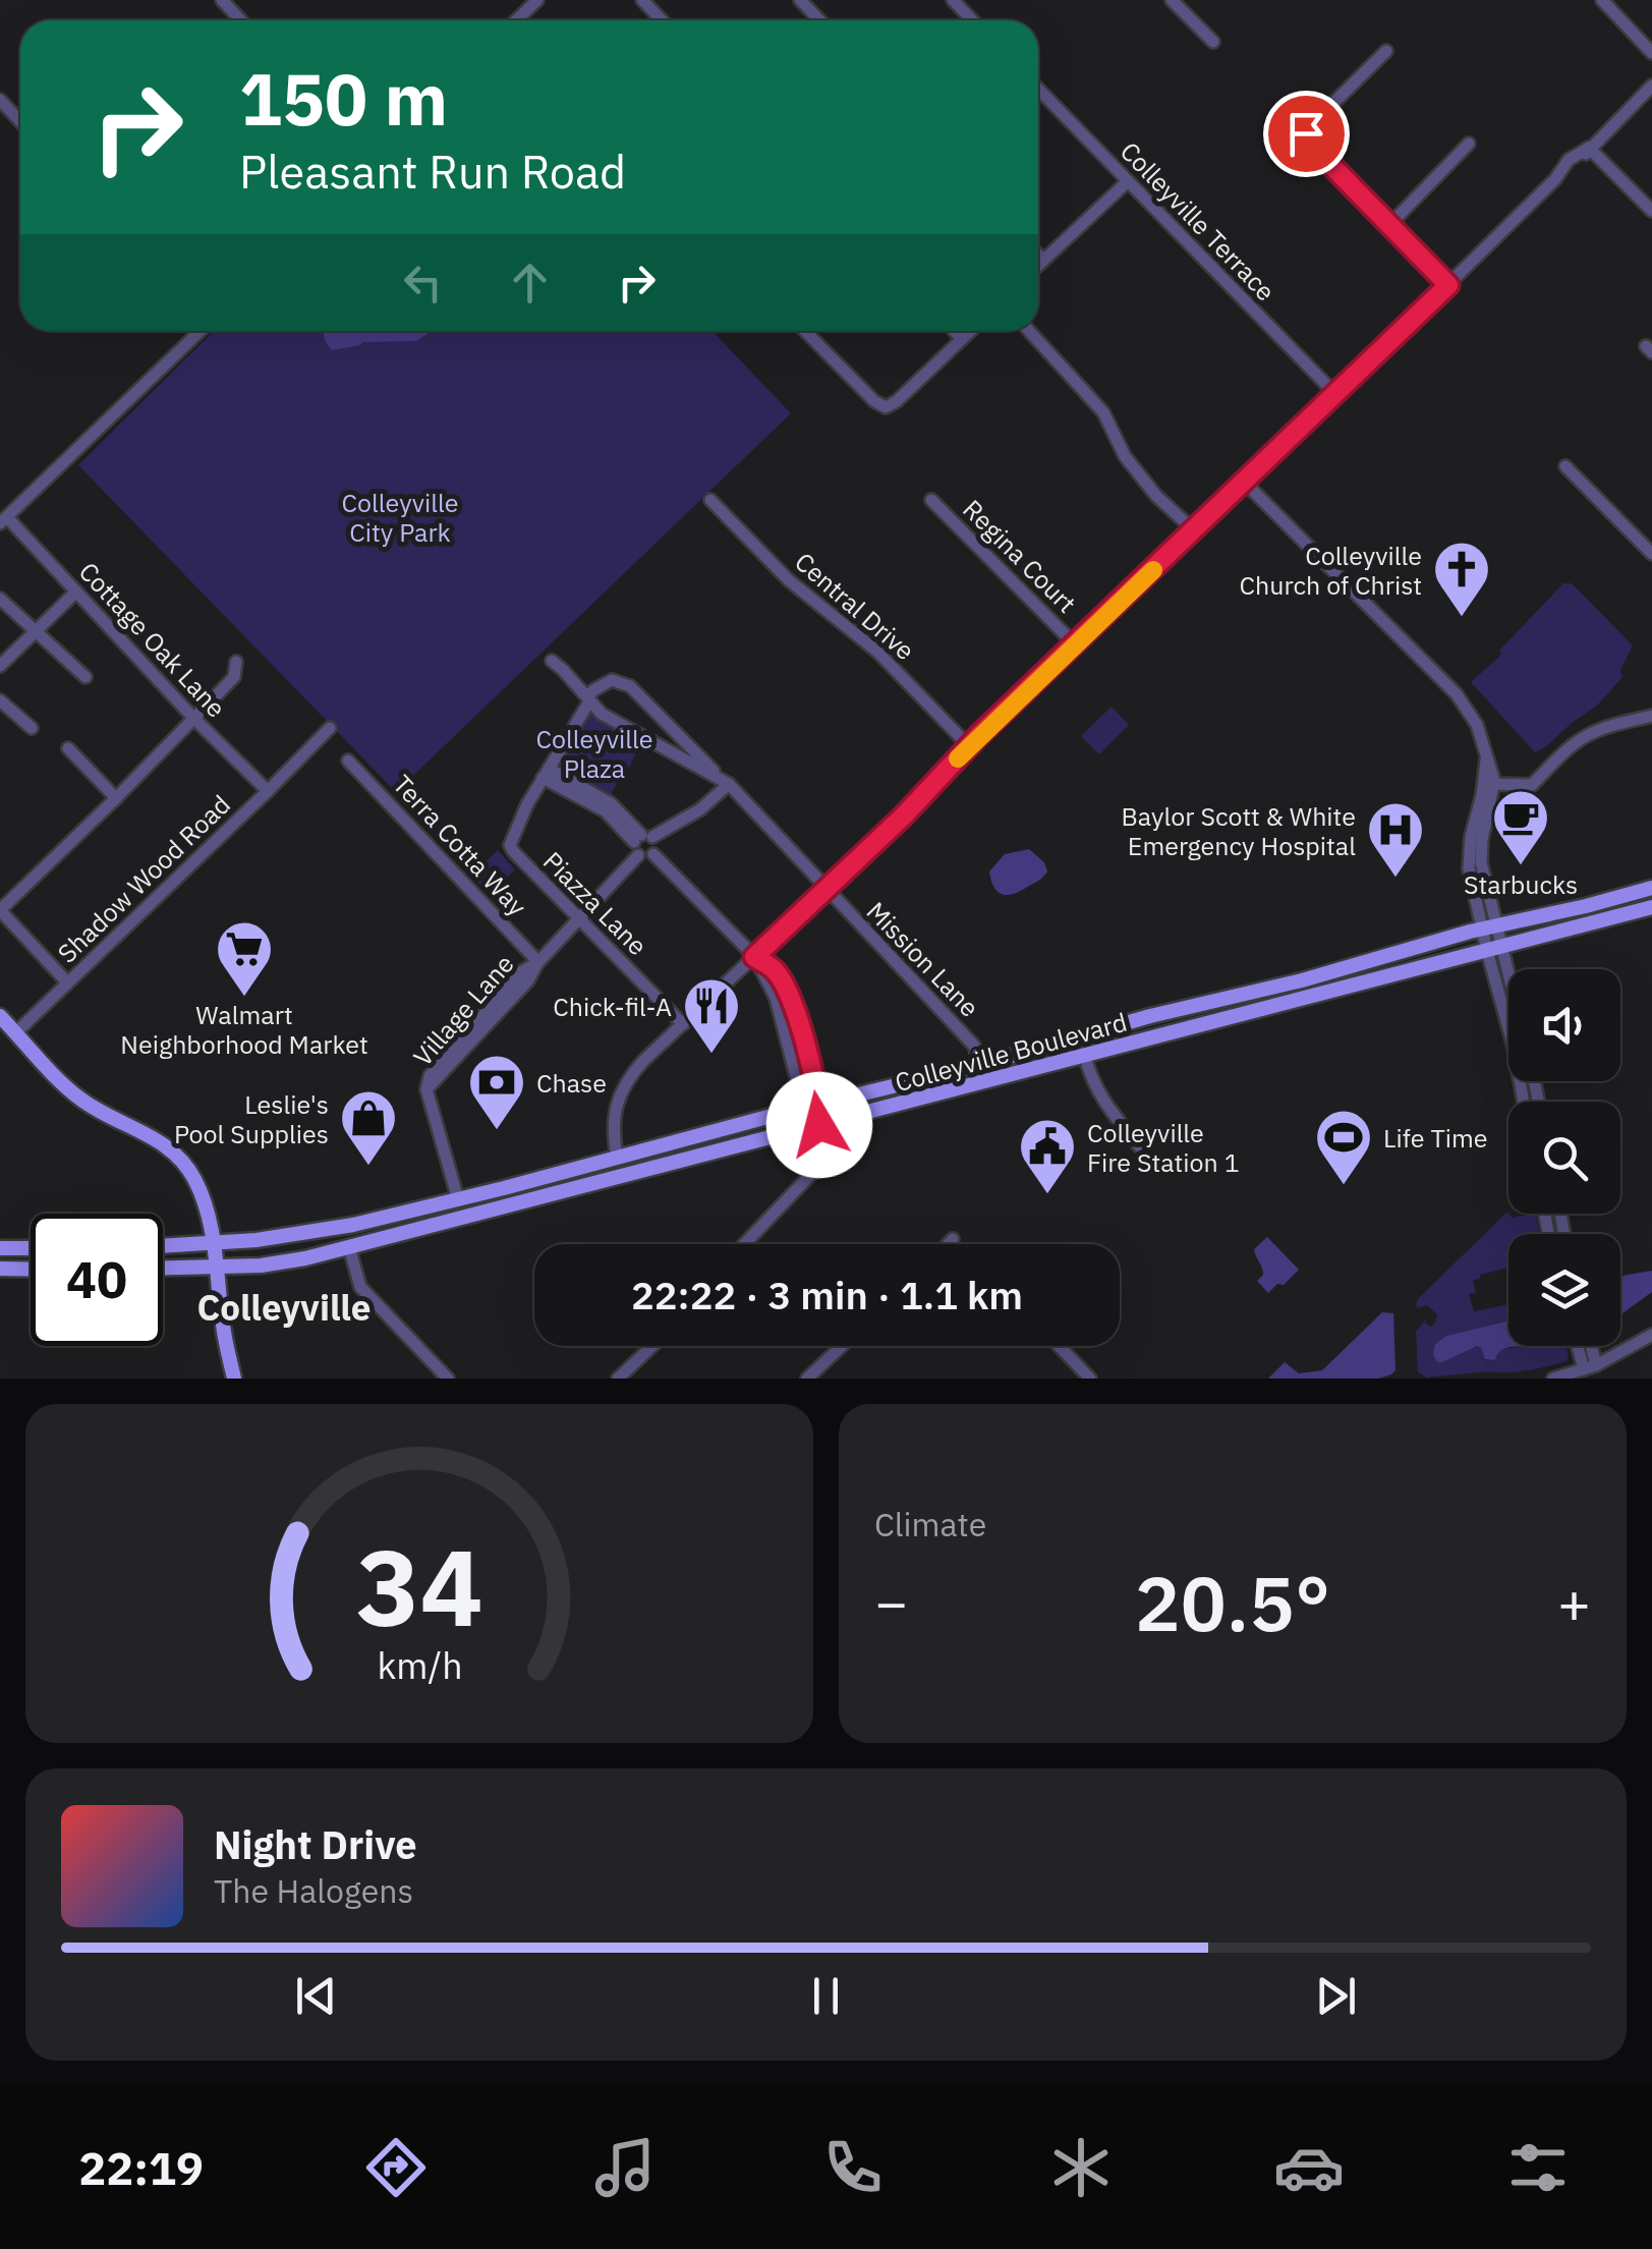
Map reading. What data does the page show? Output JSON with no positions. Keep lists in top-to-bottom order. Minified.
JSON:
{"streets":{"main road":["Colleyville Boulevard"],"street":["Colleyville Terrace","Regina Court","Central Drive","Cottage Oak Lane","Terra Cotta Way","Shadow Wood Road","Piazza Lane","Mission Lane","Village Lane"]},"crossings":[["Cottage Oak Lane","Shadow Wood Road"],["Terra Cotta Way","Village Lane"],["Piazza Lane","Village Lane"],["Mission Lane","Village Lane"],["Mission Lane","Colleyville Boulevard"],["Village Lane","Colleyville Boulevard"]],"districts":["Colleyville"],"parks":["Colleyville City Park","Colleyville Plaza"],"places":{"church":["Colleyville Church of Christ"],"cafe":["Starbucks"],"hospital":["Baylor Scott & White Emergency Hospital"],"supermarket":["Walmart Neighborhood Market"],"restaurant":["Chick-fil-A"],"bank":["Chase"],"shop":["Leslie's Pool Supplies"],"sports":["Life Time"],"public building":["Colleyville Fire Station 1"]},"page":{"turn":["150 m","Pleasant Run Road"],"limit":"40","trip":"22:22 · 3 min · 1.1 km","tile":"Climate","heat":["−","20.5°","+"],"song":["Night Drive","The Halogens"],"tabs":"22:19","gauge":["34","km/h"]}}
